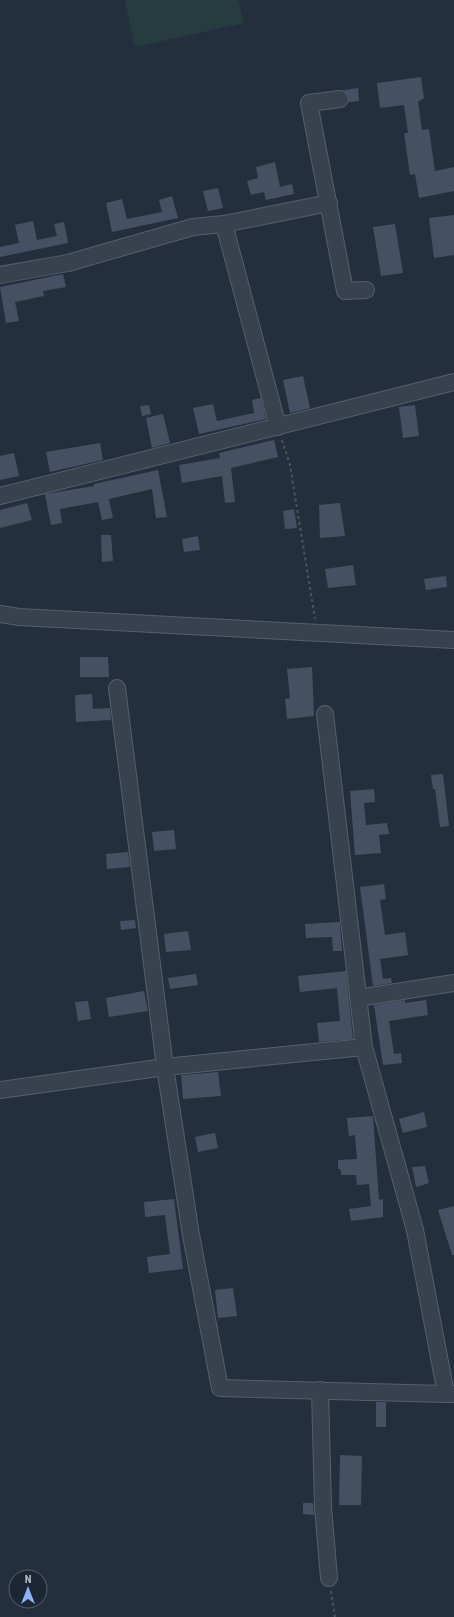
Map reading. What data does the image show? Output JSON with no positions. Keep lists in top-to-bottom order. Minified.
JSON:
{"north":"top"}
